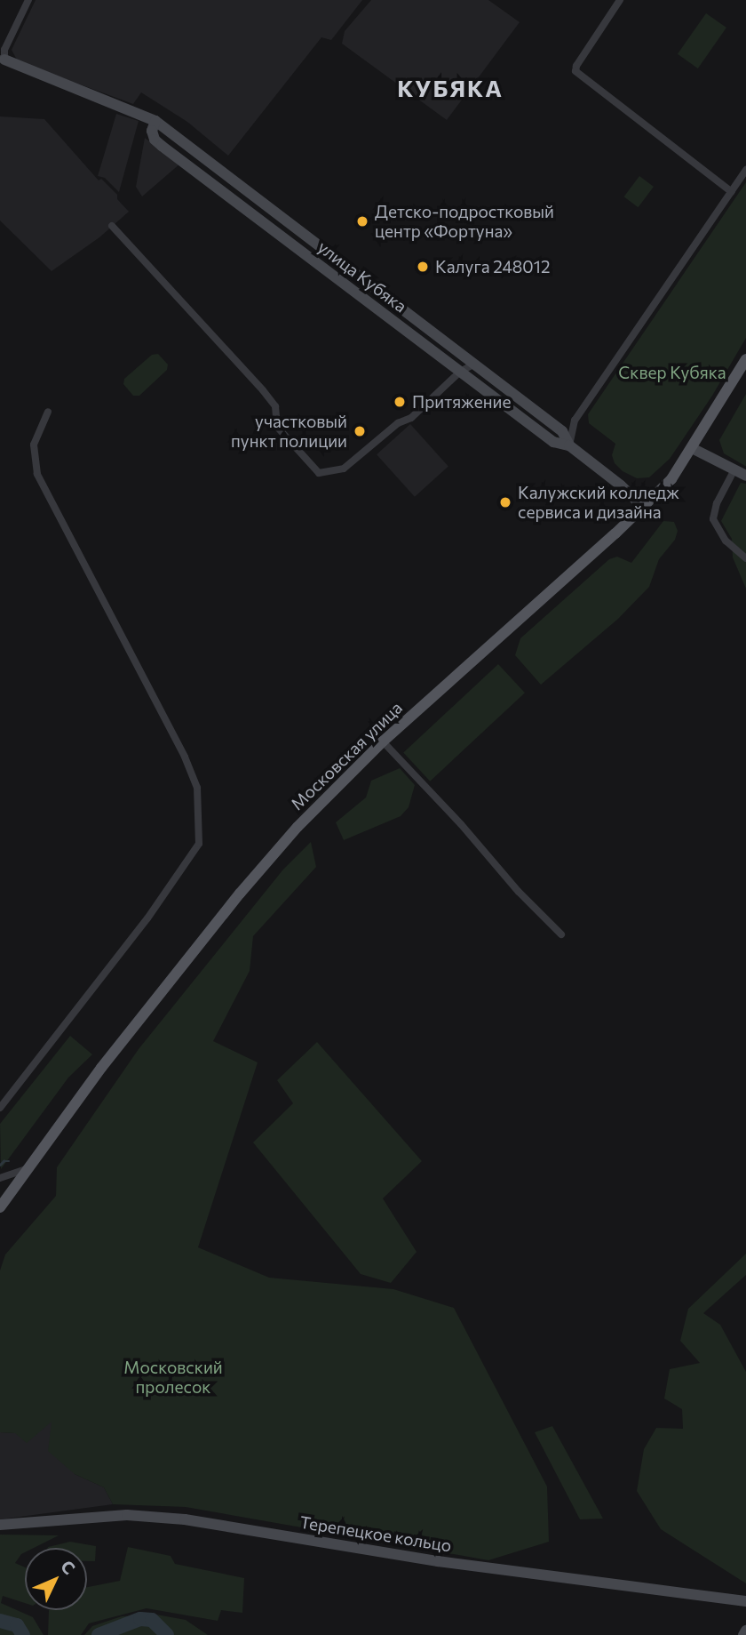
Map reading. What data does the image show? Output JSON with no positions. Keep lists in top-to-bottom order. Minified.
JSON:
{"streets":{"main road":["Московская улица"],"street":["улица Кубяка","Терепецкое кольцо"]},"crossings":[["улица Кубяка","Московская улица"]],"districts":["КУБЯКА"],"parks":["Сквер Кубяка","Московский пролесок"],"places":["Детско-подростковый центр «Фортуна»","Калуга 248012","Притяжение","участковый пункт полиции","Калужский колледж сервиса и дизайна"],"north":"top right"}
